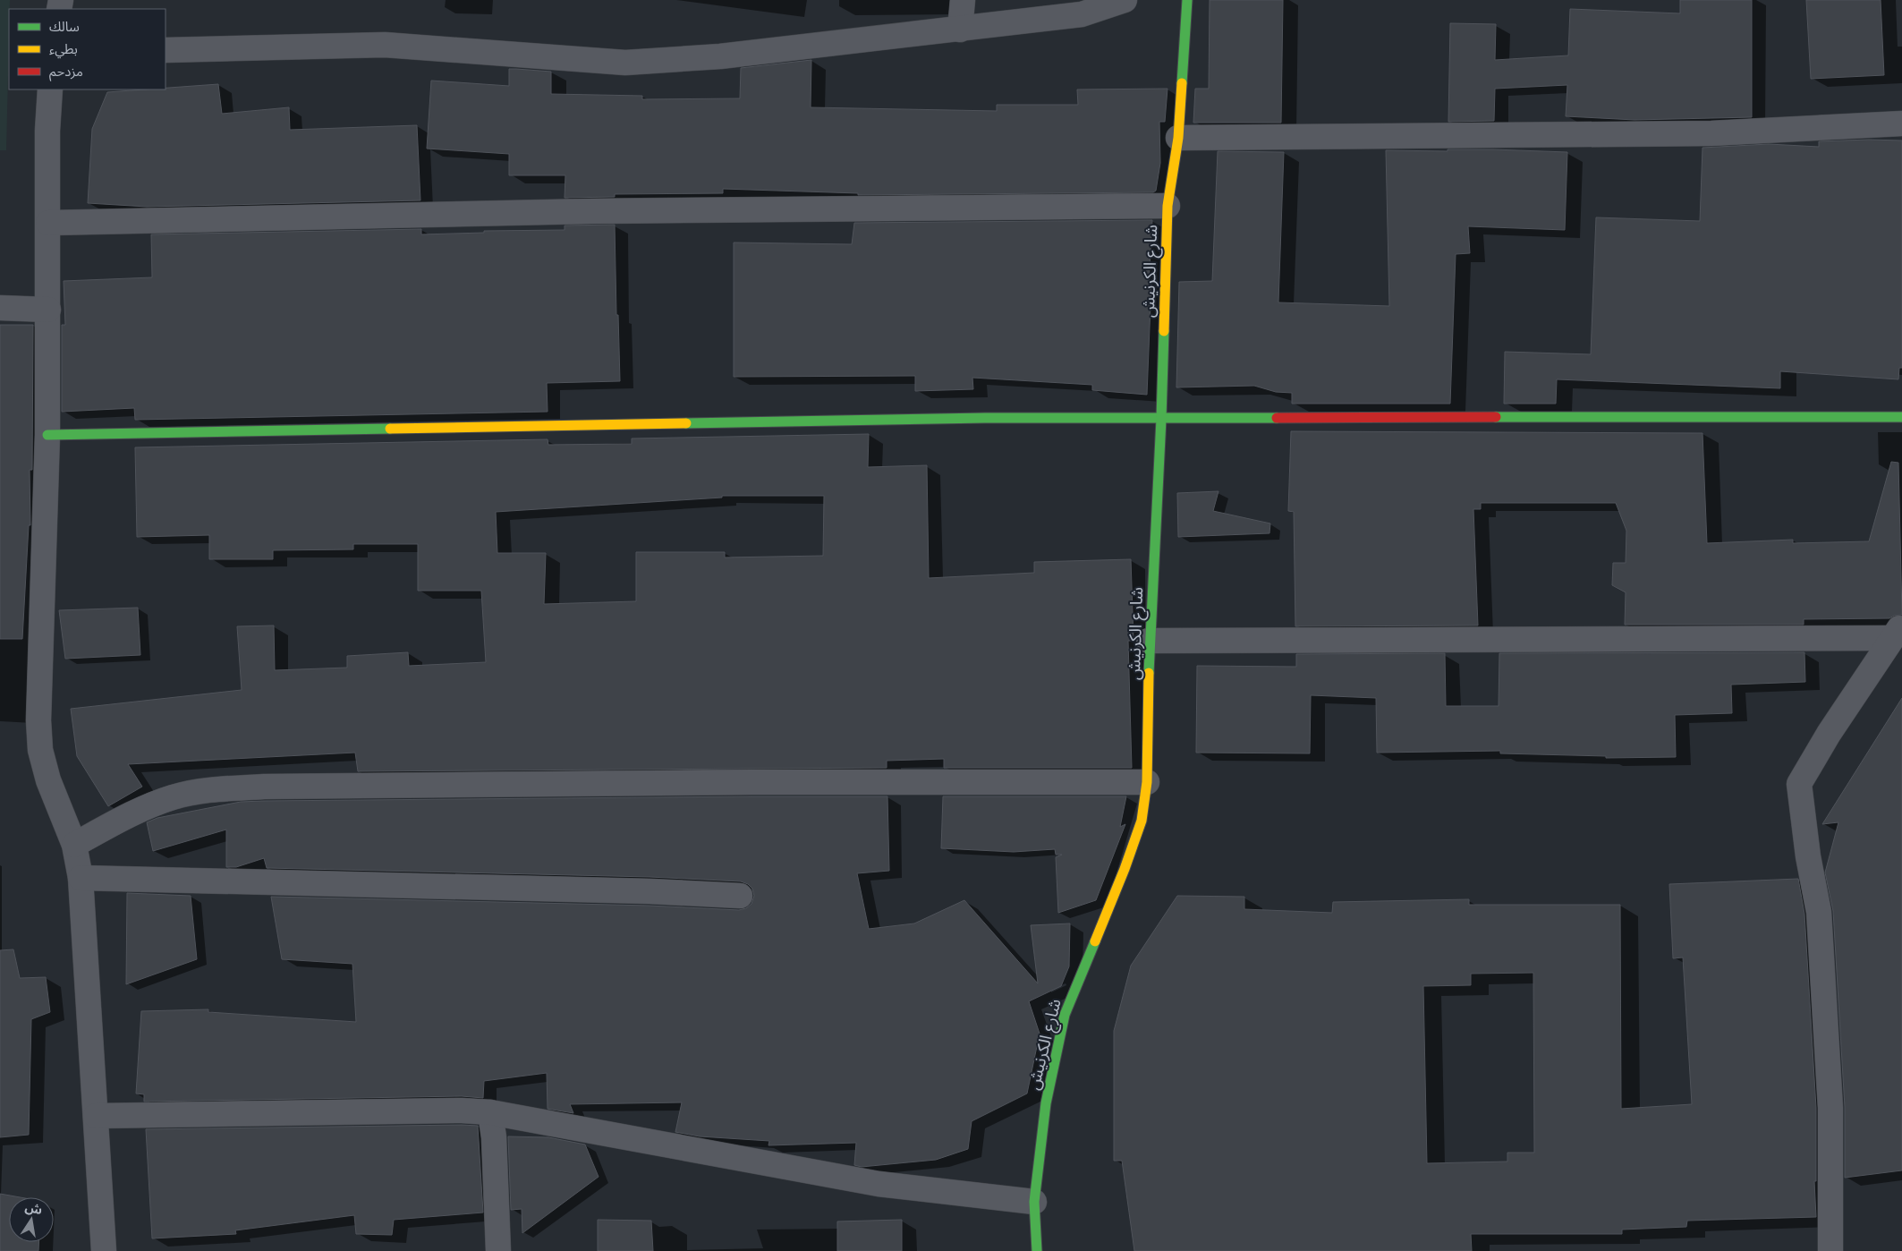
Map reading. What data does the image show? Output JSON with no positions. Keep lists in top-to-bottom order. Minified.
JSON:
{"streets":{"street":["شارع الكرنيش"]},"legend":["سالك","بطيء","مزدحم"],"north":"top"}
